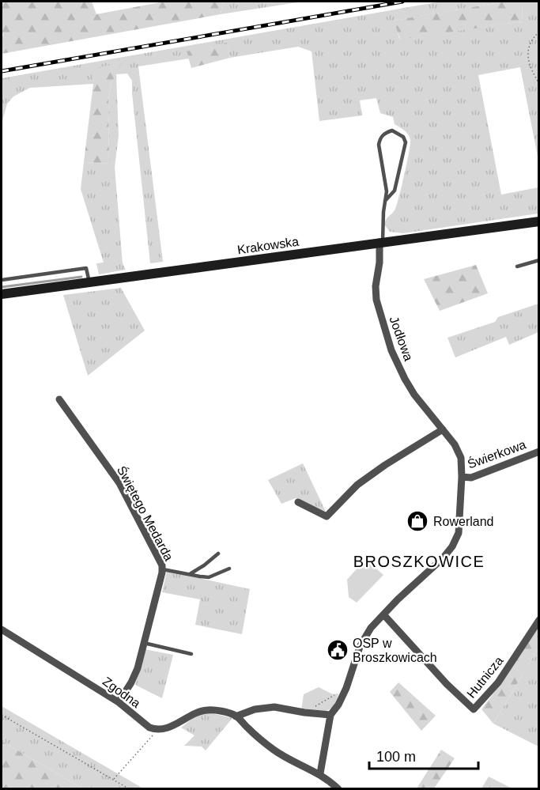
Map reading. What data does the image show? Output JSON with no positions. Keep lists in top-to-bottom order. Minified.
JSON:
{"streets":{"street":["Krakowska","Jodłowa","Świerkowa","Świętego Medarda","Hutnicza","Zgodna"]},"crossings":[["Krakowska","Jodłowa"],["Jodłowa","Świerkowa"],["Jodłowa","Hutnicza"],["Świętego Medarda","Zgodna"]],"districts":["BROSZKOWICE"],"places":{"shop":["Rowerland"],"public building":["OSP w Broszkowicach"]},"scale_bar":"100 m"}
